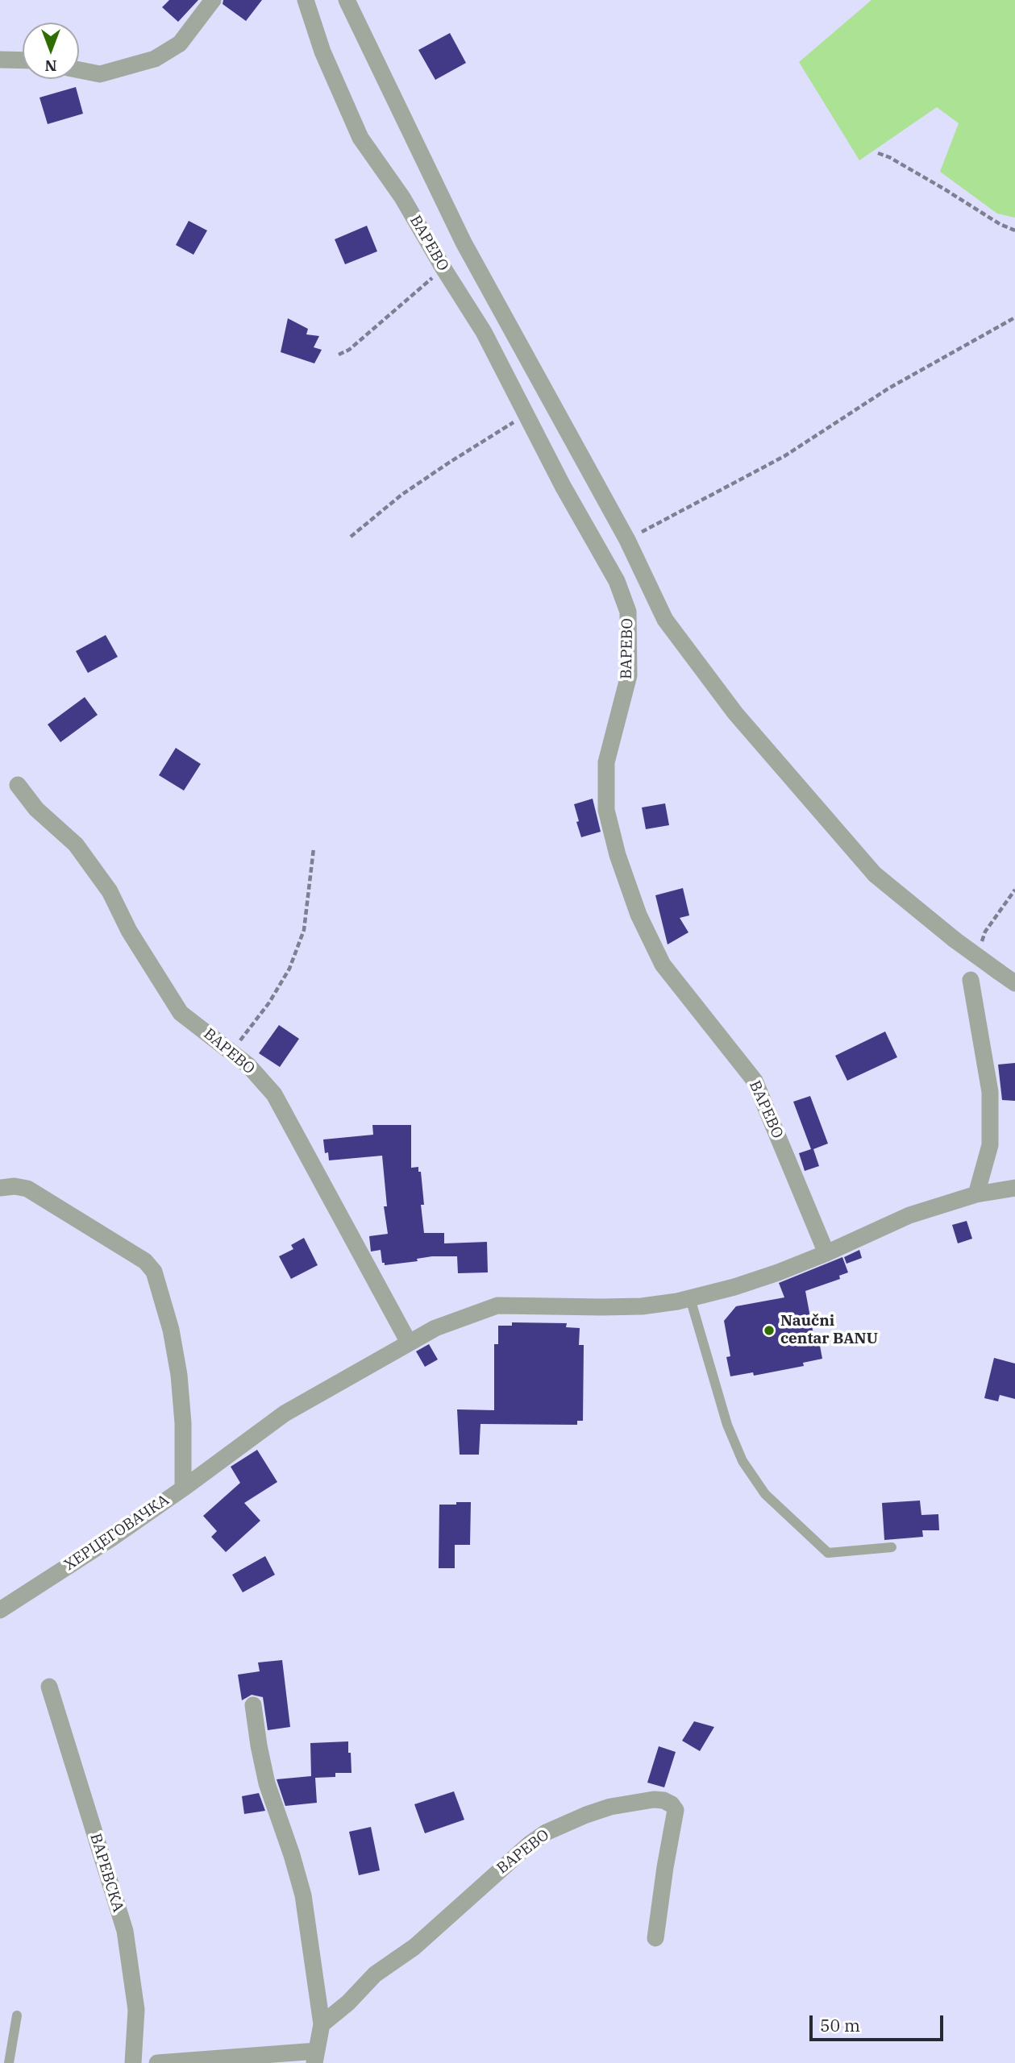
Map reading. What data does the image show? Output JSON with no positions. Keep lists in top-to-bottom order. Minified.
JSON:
{"streets":{"street":["ВАРЕВО","ХЕРЦЕГОВАЧКА","ВАРЕВСКА"]},"places":["Naučni centar BANU"],"scale_bar":"50 m","north":"bottom"}
